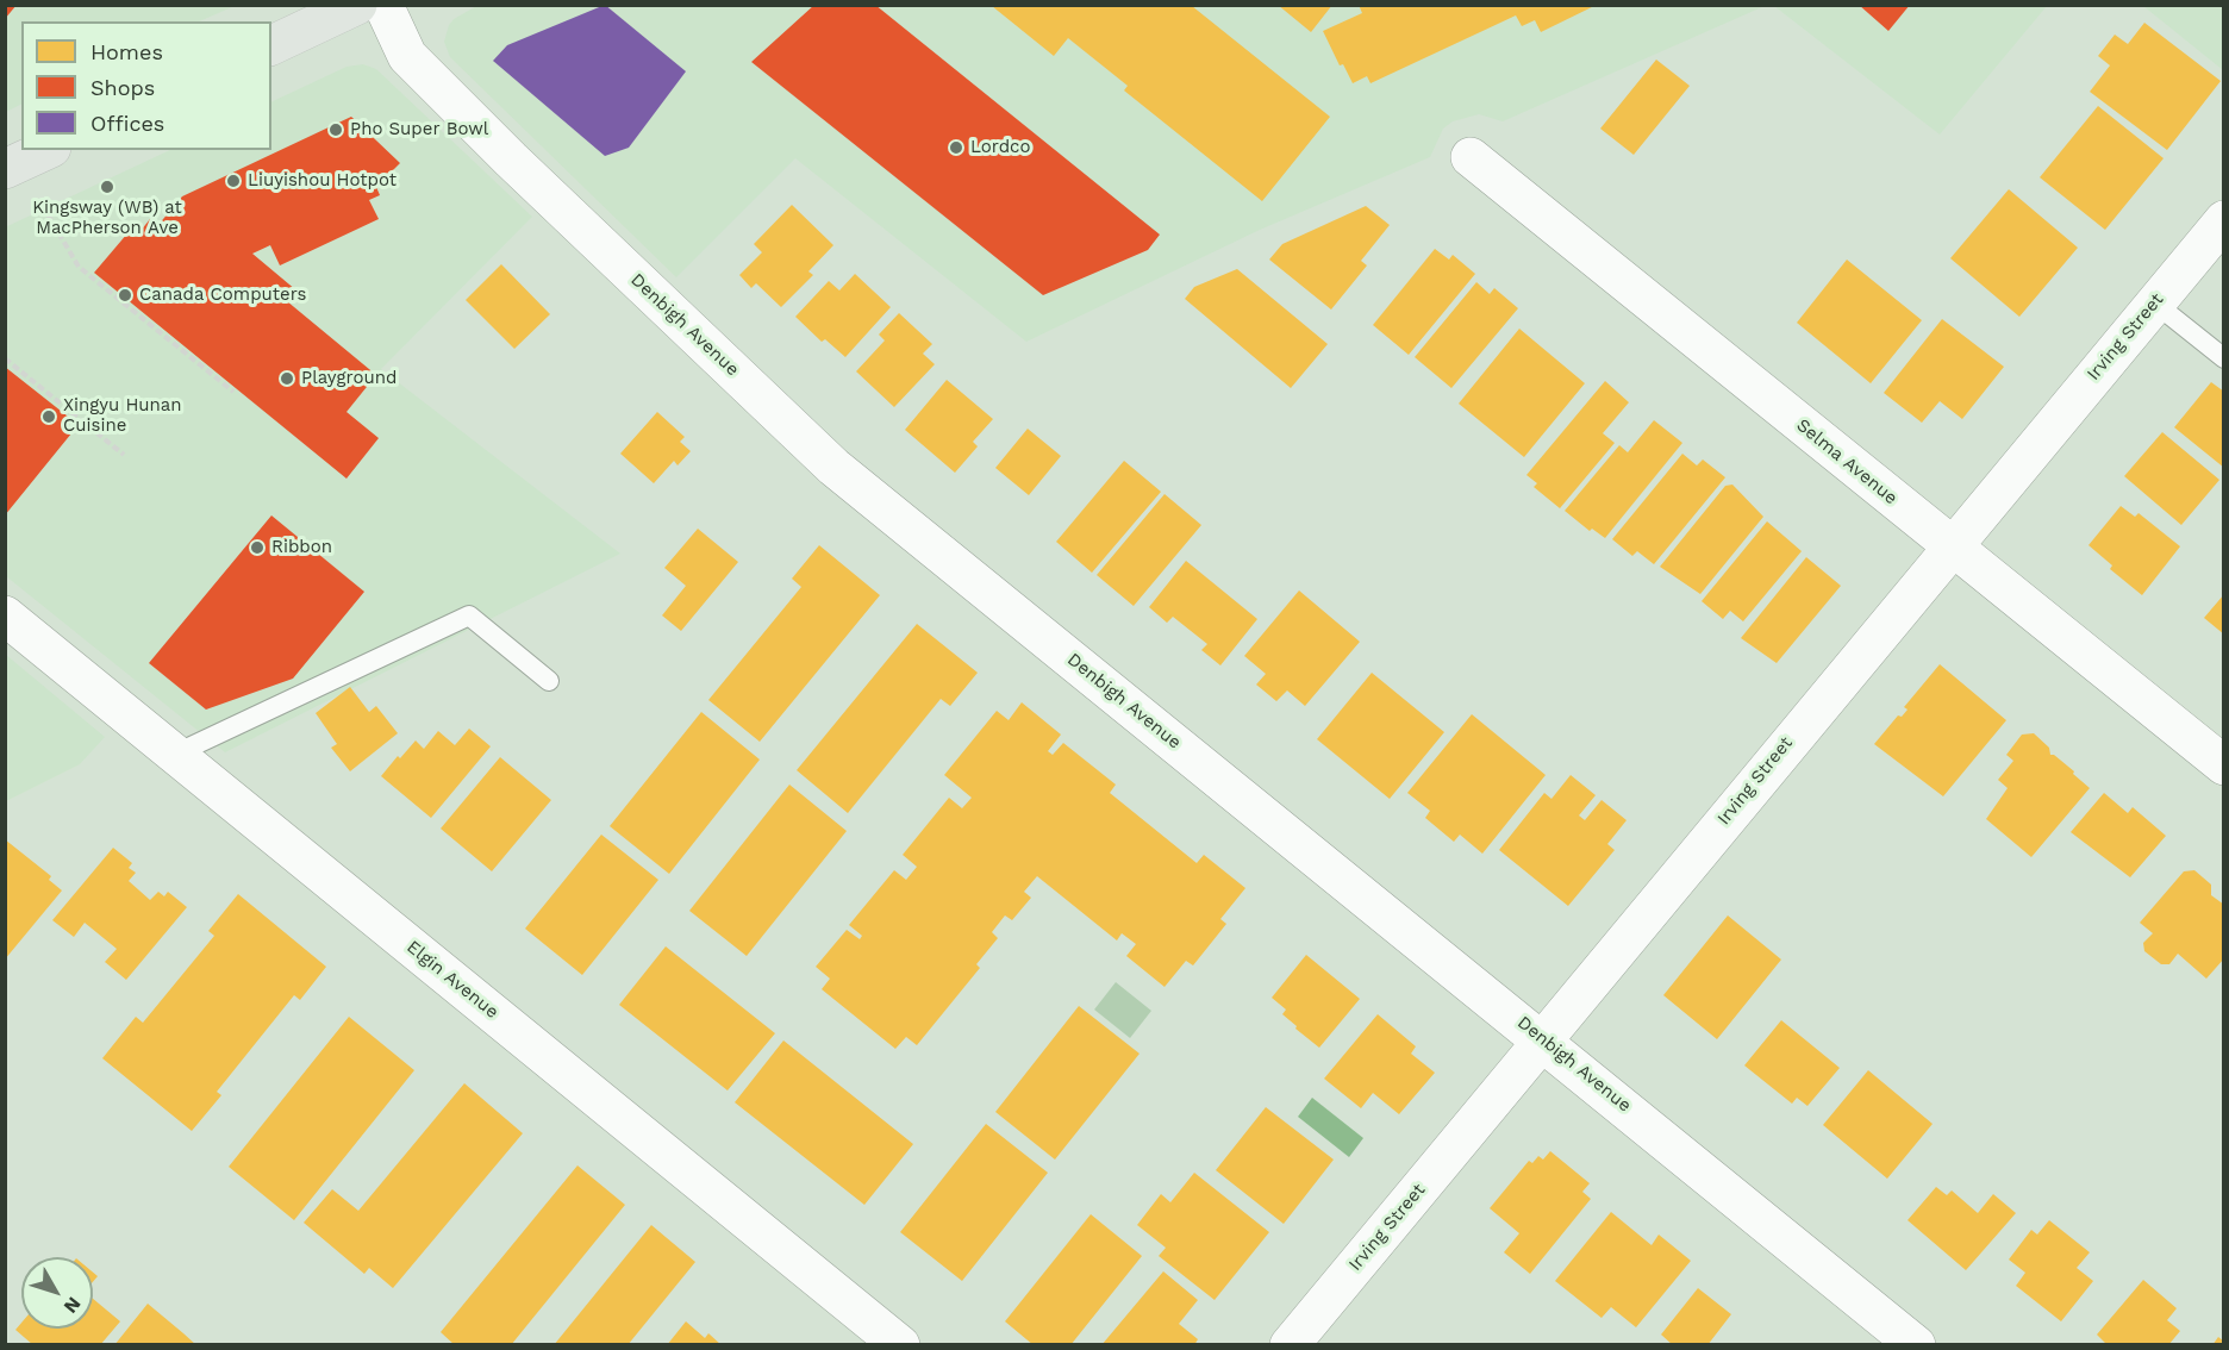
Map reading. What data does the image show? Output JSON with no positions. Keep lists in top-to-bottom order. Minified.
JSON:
{"streets":{"street":["Denbigh Avenue","Irving Street","Selma Avenue","Elgin Avenue"]},"crossings":[["Denbigh Avenue","Irving Street"],["Irving Street","Selma Avenue"]],"places":["Pho Super Bowl","Lordco","Liuyishou Hotpot","Kingsway (WB) at MacPherson Ave","Canada Computers","Playground","Xingyu Hunan Cuisine","Ribbon"],"legend":["Homes","Shops","Offices"],"north":"bottom right"}
